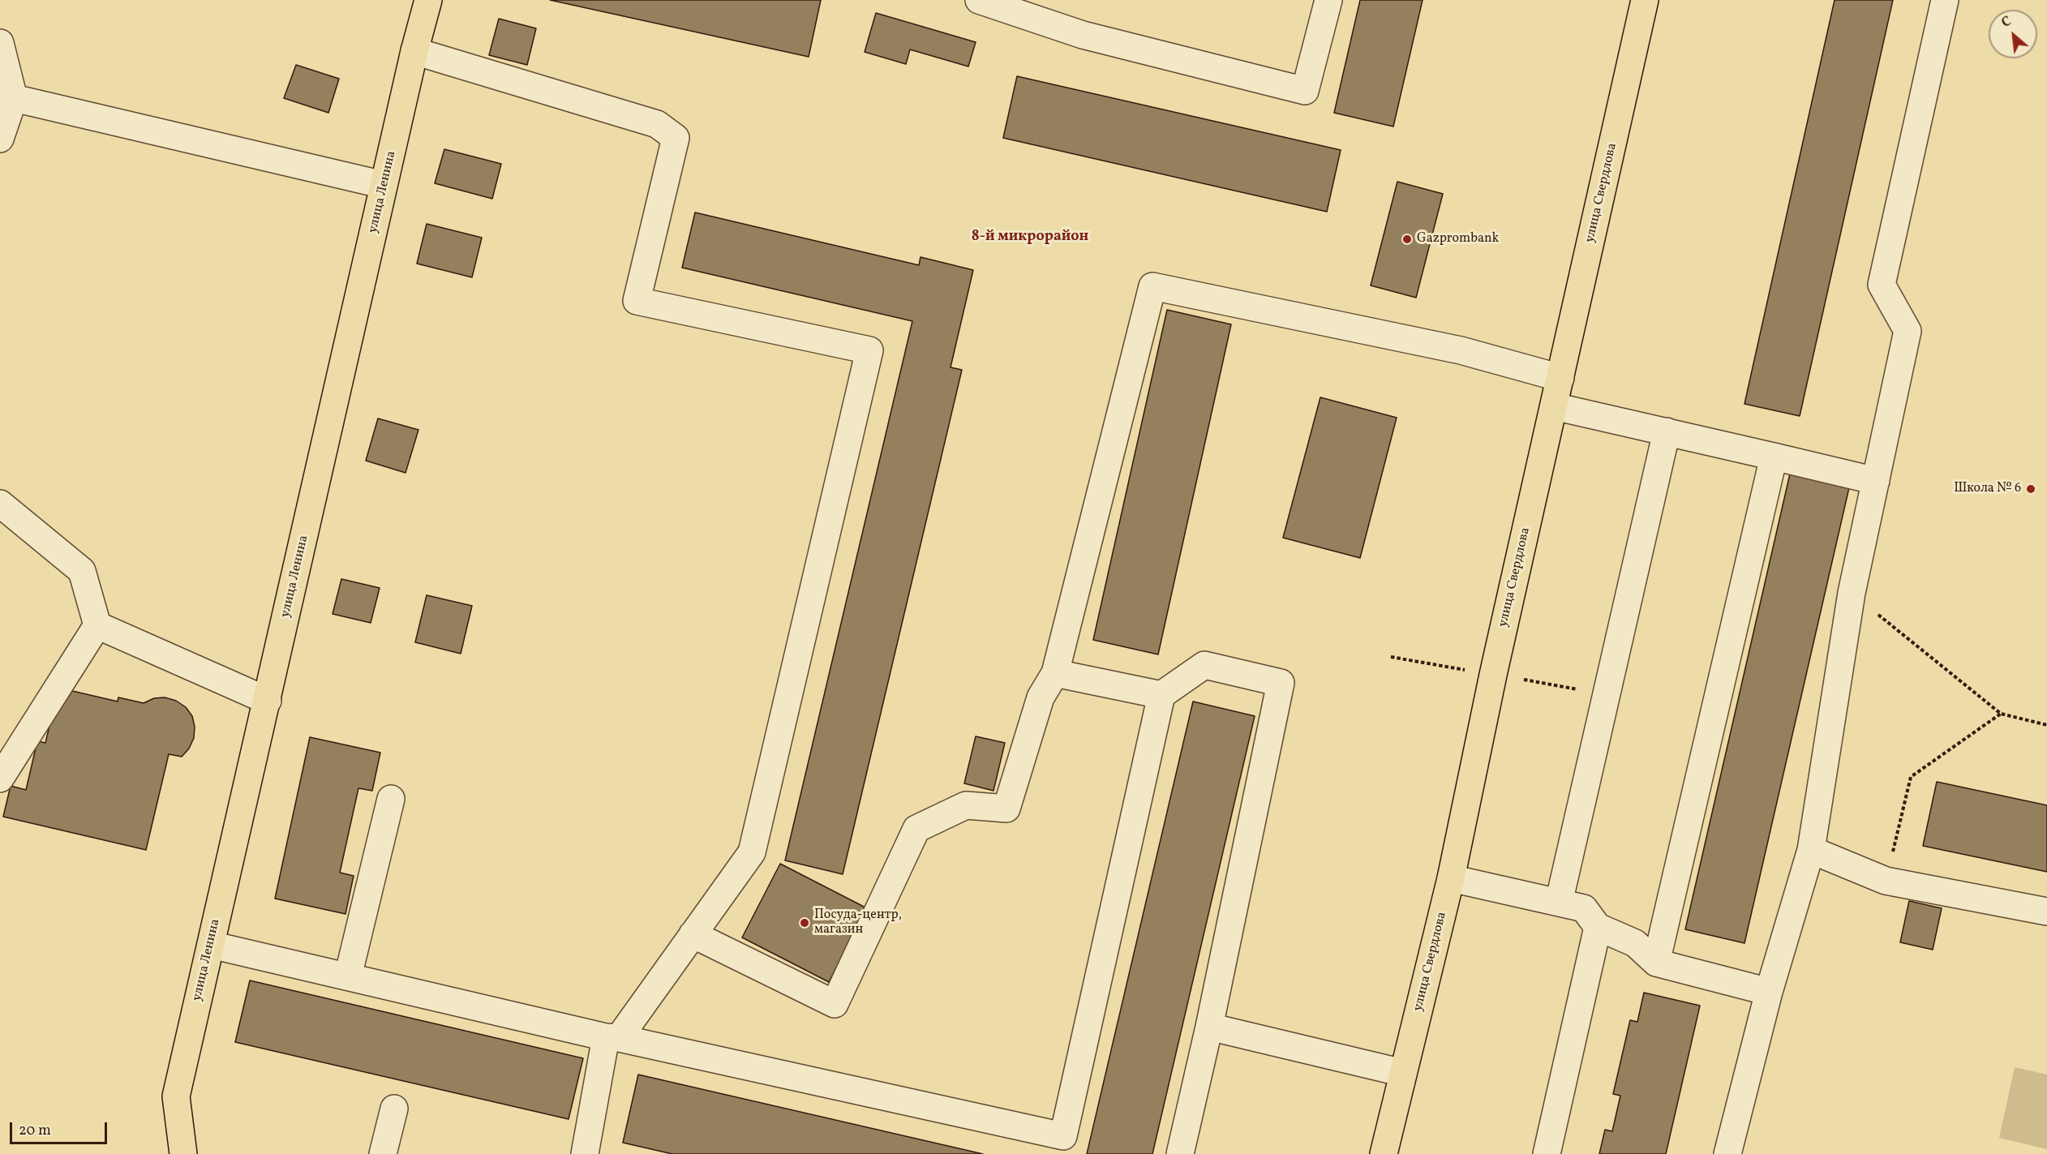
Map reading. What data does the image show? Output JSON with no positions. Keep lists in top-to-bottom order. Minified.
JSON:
{"streets":{"main road":["улица Ленина","улица Свердлова"]},"districts":["8-й микрорайон"],"places":["Gazprombank","Школа № 6","Посуда-центр, магазин"],"scale_bar":"20 m","north":"top left"}
